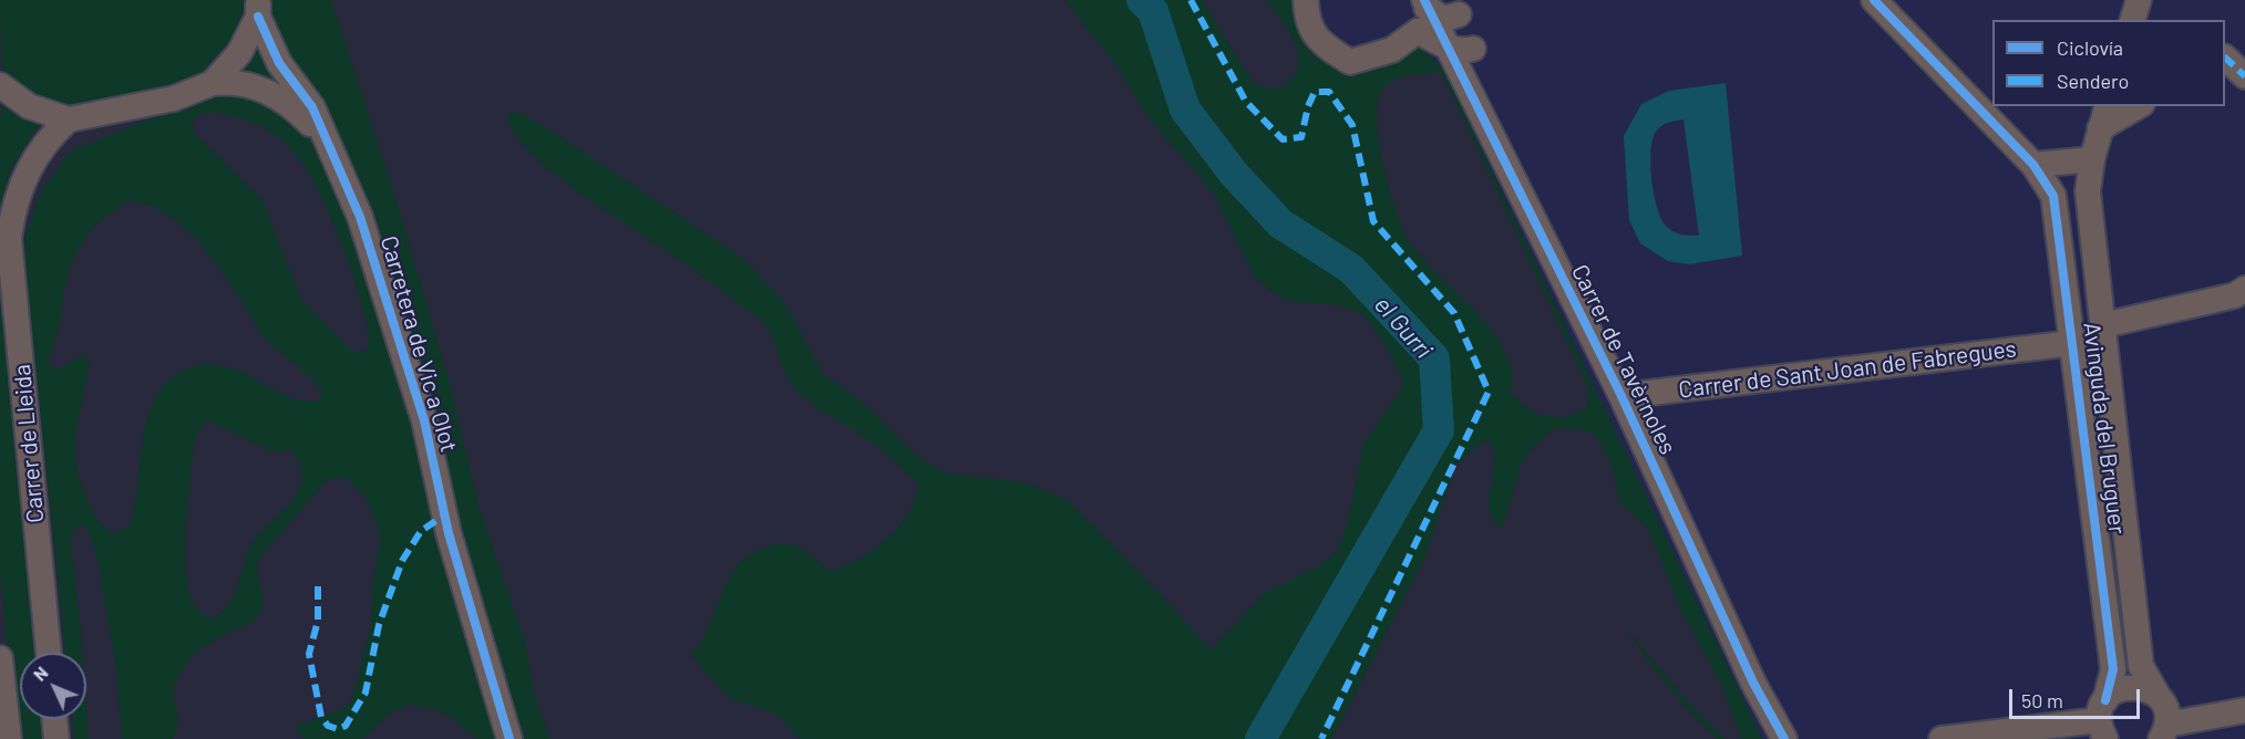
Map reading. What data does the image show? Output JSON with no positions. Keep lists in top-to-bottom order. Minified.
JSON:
{"streets":{"street":["Carretera de Vic a Olot","Carrer de Tavèrnoles","Carrer de Sant Joan de Fabregues","Avinguda del Bruguer","Carrer de Lleida"]},"crossings":[["Carrer de Tavèrnoles","Carrer de Sant Joan de Fabregues"],["Carrer de Sant Joan de Fabregues","Avinguda del Bruguer"]],"water":["el Gurri"],"legend":["Ciclovía","Sendero"],"scale_bar":"50 m","north":"top left"}
